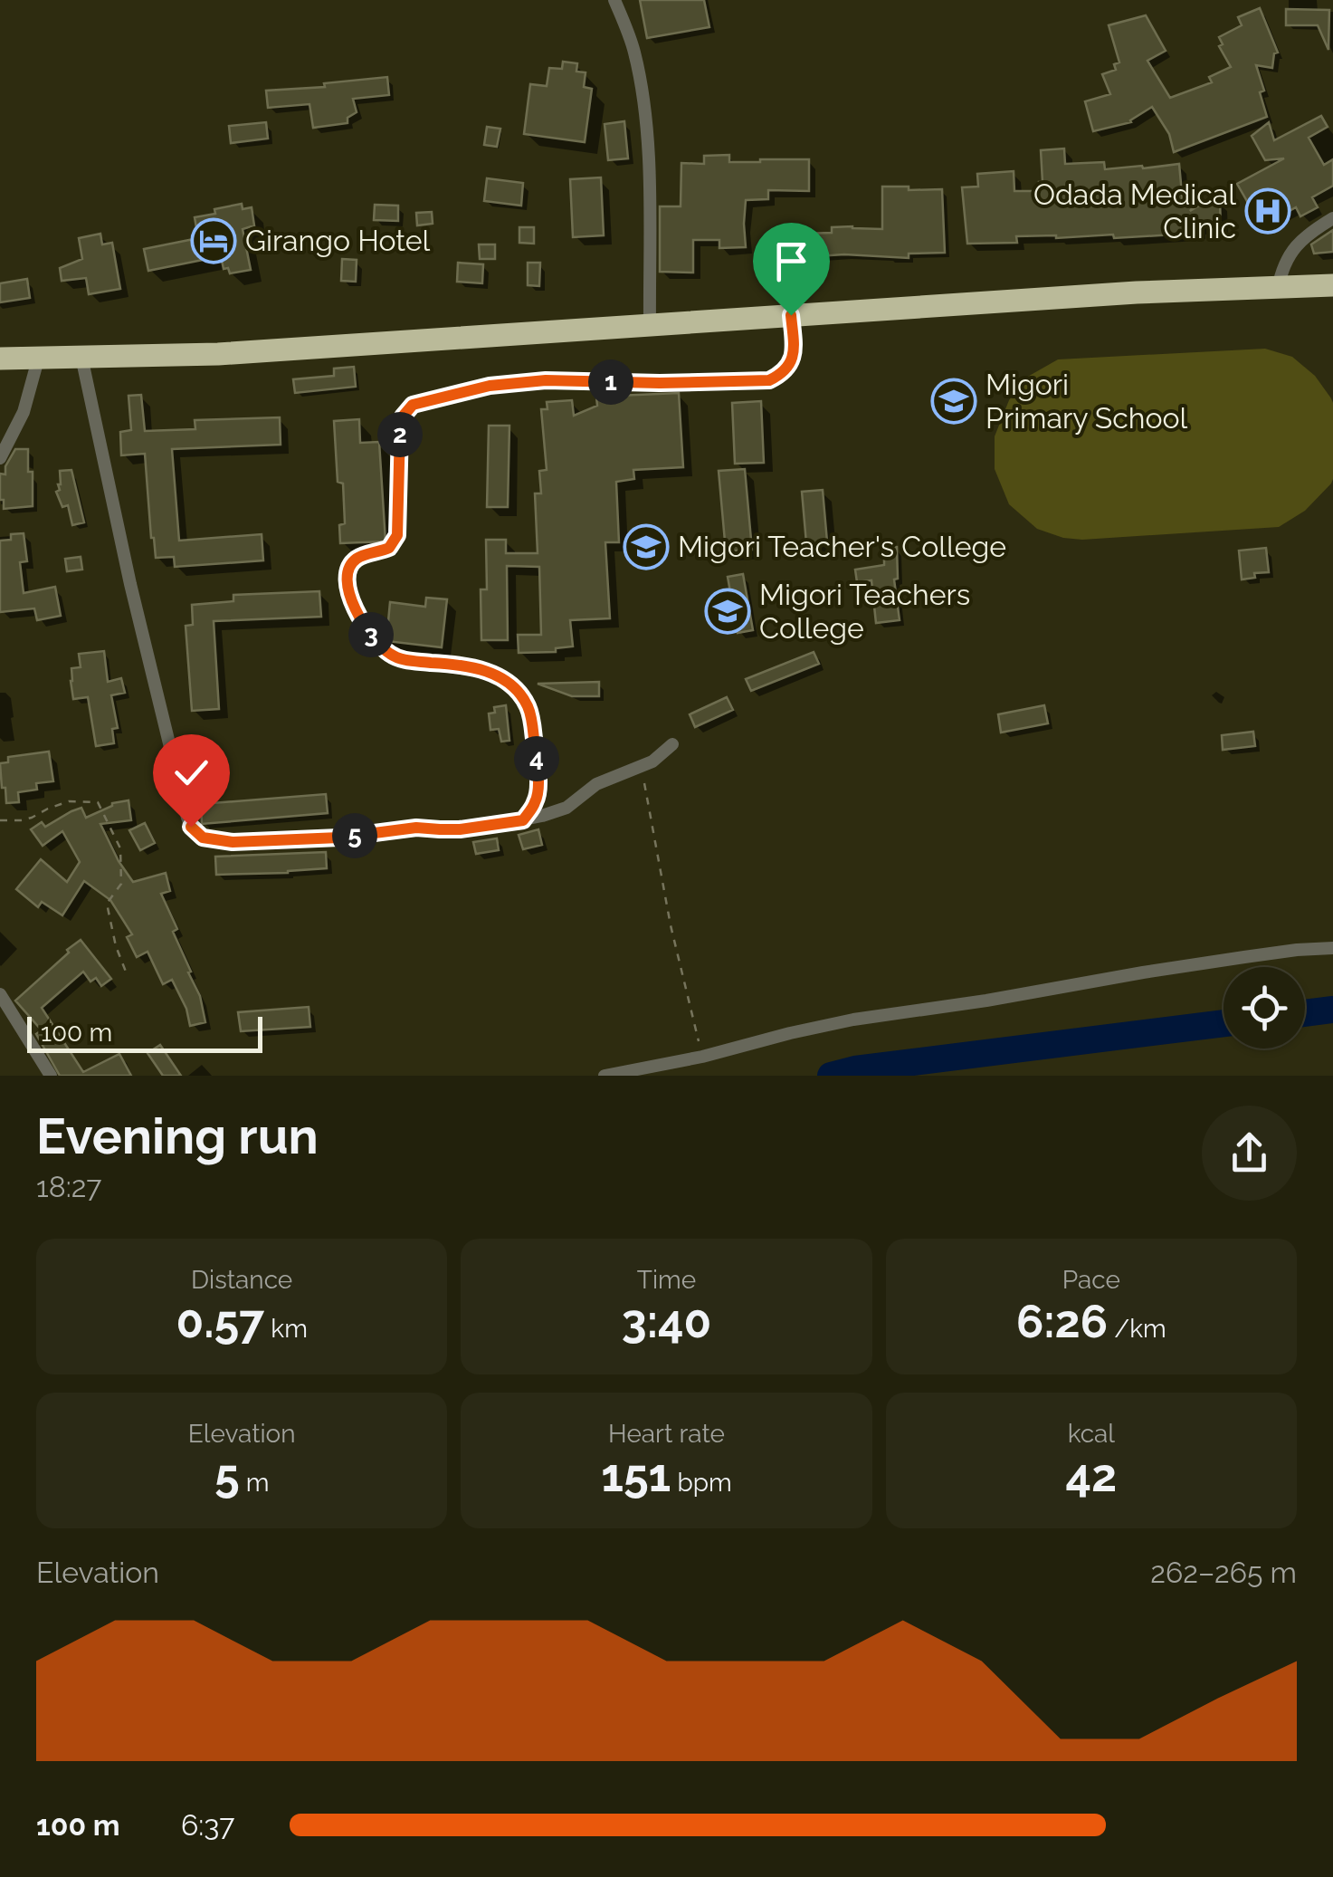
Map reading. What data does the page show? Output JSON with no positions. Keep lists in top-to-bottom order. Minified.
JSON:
{"places":{"hospital":["Odada Medical Clinic"],"hotel":["Girango Hotel"],"school or university":["Migori Primary School","Migori Teacher's College","Migori Teachers College"]},"scale_bar":"100 m","page":{"pins":["1","2","3","4","5"],"scale":"100 m","heading":["Evening run","18:27"],"stats":[["Distance","0.57 km"],["Time","3:40"],["Pace","6:26 /km"],["Elevation","5 m"],["Heart rate","151 bpm"],["kcal","42"]],"chart":["Elevation","262–265 m"],"list":[{"name":"100 m","note":"6:37"}]}}
